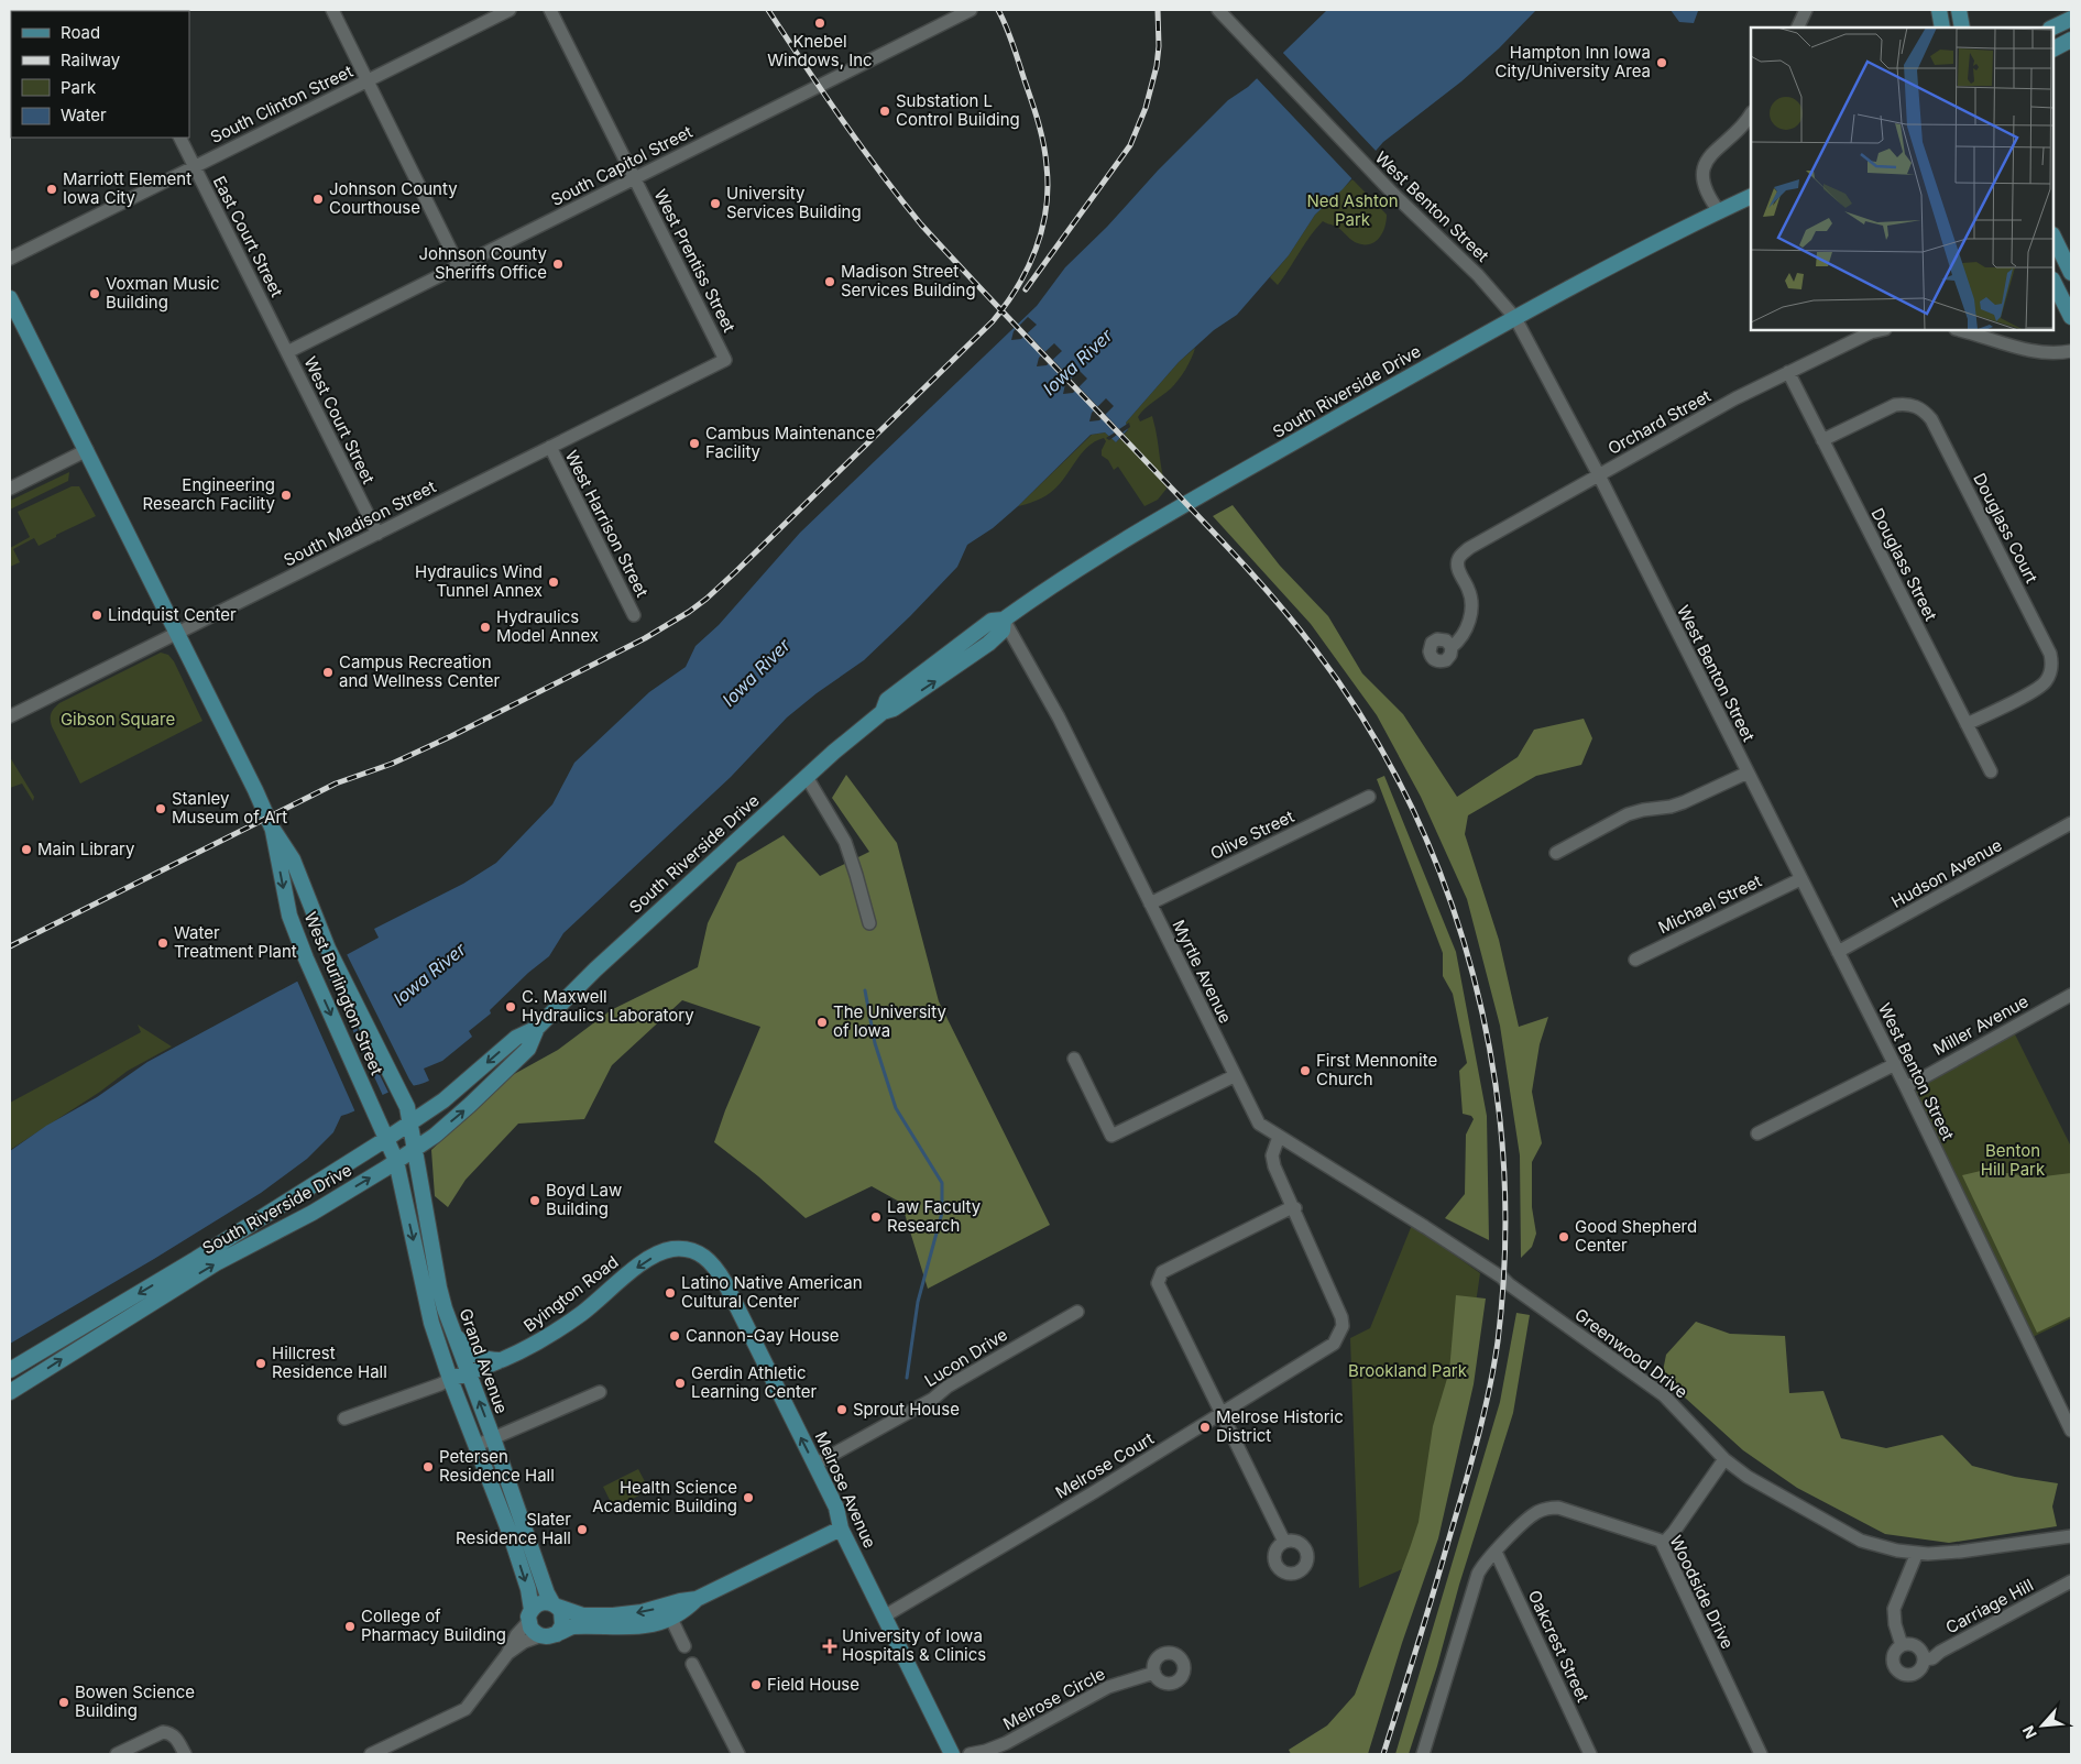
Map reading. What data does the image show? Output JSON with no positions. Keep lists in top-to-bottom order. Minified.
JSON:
{"streets":{"main road":["South Riverside Drive","West Burlington Street","Byington Road","Grand Avenue","Melrose Avenue"],"street":["South Clinton Street","South Capitol Street","West Benton Street","East Court Street","West Prentiss Street","West Court Street","Orchard Street","South Madison Street","West Harrison Street","Douglass Court","Douglass Street","Olive Street","Hudson Avenue","Michael Street","Myrtle Avenue","Miller Avenue","Greenwood Drive","Lucon Drive","Melrose Court","Woodside Drive","Carriage Hill","Oakcrest Street","Melrose Circle"]},"crossings":[["South Clinton Street","East Court Street"],["South Capitol Street","East Court Street"],["South Capitol Street","West Prentiss Street"],["South Capitol Street","West Court Street"],["West Benton Street","South Riverside Drive"],["West Benton Street","Orchard Street"],["West Benton Street","Hudson Avenue"],["West Benton Street","Michael Street"],["West Benton Street","Miller Avenue"],["East Court Street","West Court Street"],["West Prentiss Street","South Madison Street"],["South Riverside Drive","Myrtle Avenue"],["South Riverside Drive","West Burlington Street"],["South Riverside Drive","Grand Avenue"],["West Court Street","South Madison Street"],["Orchard Street","Douglass Street"],["South Madison Street","West Harrison Street"],["South Madison Street","West Burlington Street"],["Douglass Court","Douglass Street"],["Olive Street","Myrtle Avenue"],["Myrtle Avenue","Greenwood Drive"],["West Burlington Street","Grand Avenue"],["Byington Road","Grand Avenue"],["Byington Road","Melrose Avenue"],["Greenwood Drive","Carriage Hill"],["Lucon Drive","Melrose Avenue"],["Melrose Court","Melrose Avenue"],["Woodside Drive","Oakcrest Street"]],"one_way":["Byington Road","Melrose Avenue"],"water":["Iowa River"],"parks":["Ned Ashton Park","Gibson Square","Benton Hill Park","Brookland Park"],"places":{"other":["Knebel Windows, Inc","Hampton Inn Iowa City/University Area","Substation L Control Building","Marriott Element Iowa City","Johnson County Courthouse","University Services Building","Johnson County Sheriffs Office","Madison Street Services Building","Voxman Music Building","Cambus Maintenance Facility","Engineering Research Facility","Hydraulics Wind Tunnel Annex","Lindquist Center","Hydraulics Model Annex","Campus Recreation and Wellness Center","Stanley Museum of Art","Main Library","Water Treatment Plant","C. Maxwell Hydraulics Laboratory","The University of Iowa","First Mennonite Church","Boyd Law Building","Law Faculty Research","Good Shepherd Center","Latino Native American Cultural Center","Cannon-Gay House","Hillcrest Residence Hall","Gerdin Athletic Learning Center","Sprout House","Melrose Historic District","Petersen Residence Hall","Health Science Academic Building","Slater Residence Hall","College of Pharmacy Building","Field House","Bowen Science Building"],"health":["University of Iowa Hospitals & Clinics"]},"legend":["Road","Railway","Park","Water"],"north":"bottom left"}
